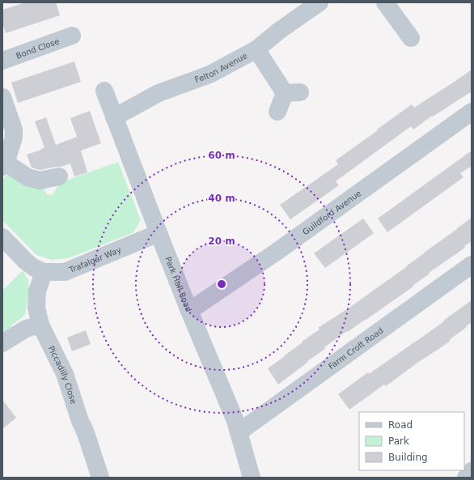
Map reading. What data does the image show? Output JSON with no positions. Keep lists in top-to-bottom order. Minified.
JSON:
{"streets":{"street":["Bond Close","Felton Avenue","Guildford Avenue","Trafalgar Way","Park Hall Road","Farm Croft Road","Piccadilly Close"]},"crossings":[["Felton Avenue","Park Hall Road"],["Guildford Avenue","Park Hall Road"],["Trafalgar Way","Park Hall Road"],["Trafalgar Way","Piccadilly Close"],["Park Hall Road","Farm Croft Road"]],"legend":["Road","Park","Building"],"rings":["60 m","40 m","20 m"]}
